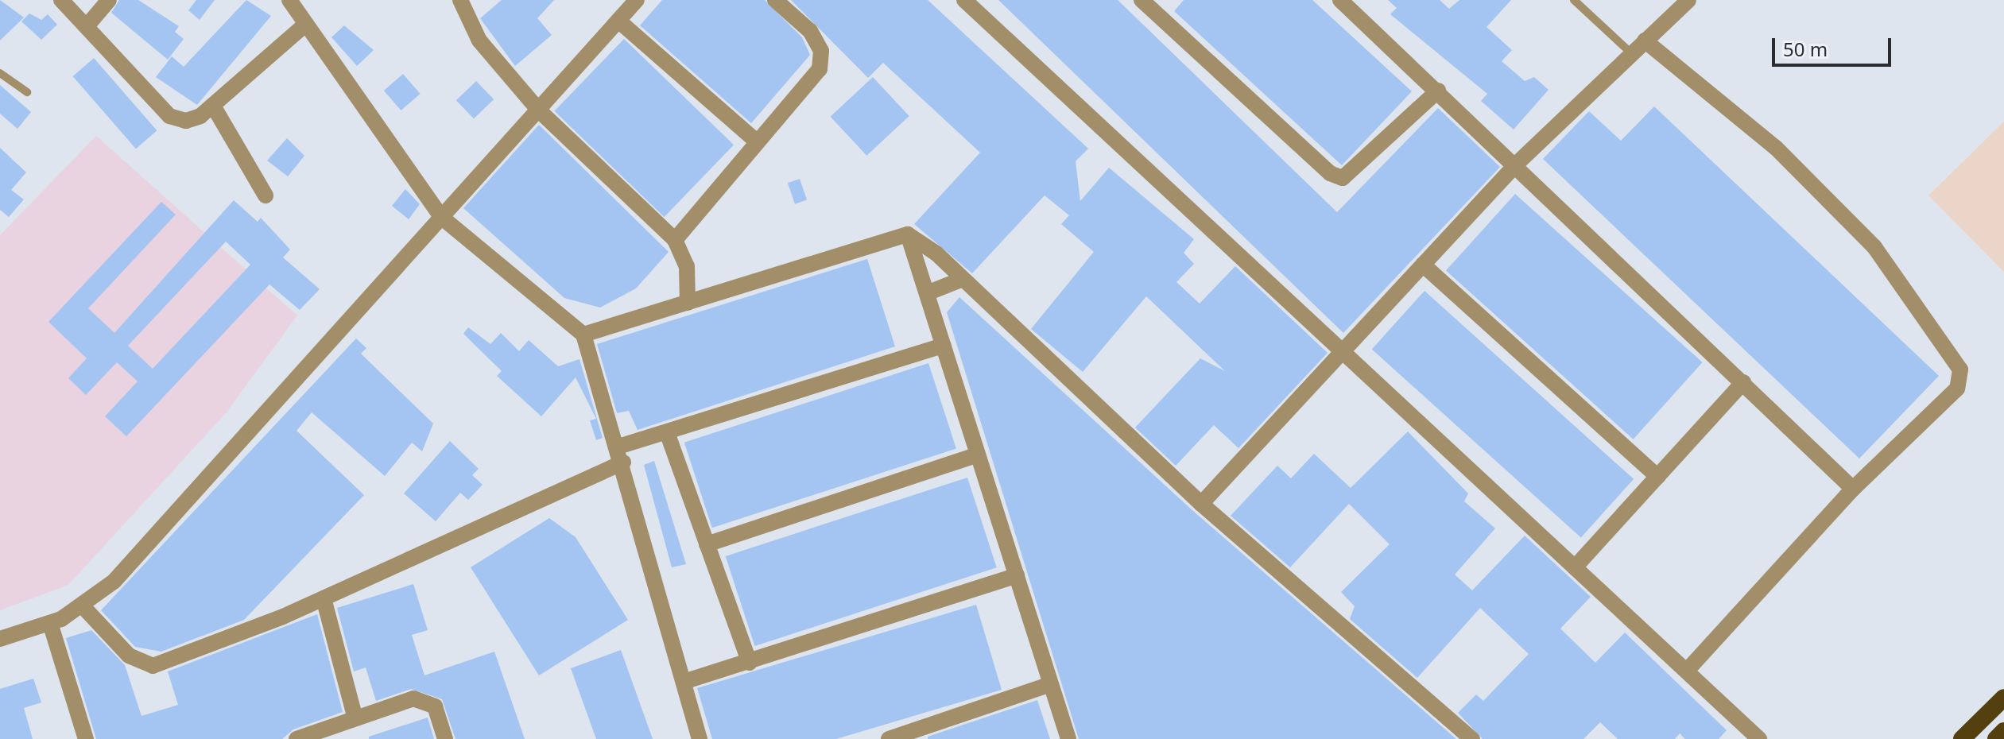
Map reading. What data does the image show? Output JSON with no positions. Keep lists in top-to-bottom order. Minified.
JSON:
{"scale_bar":"50 m"}
